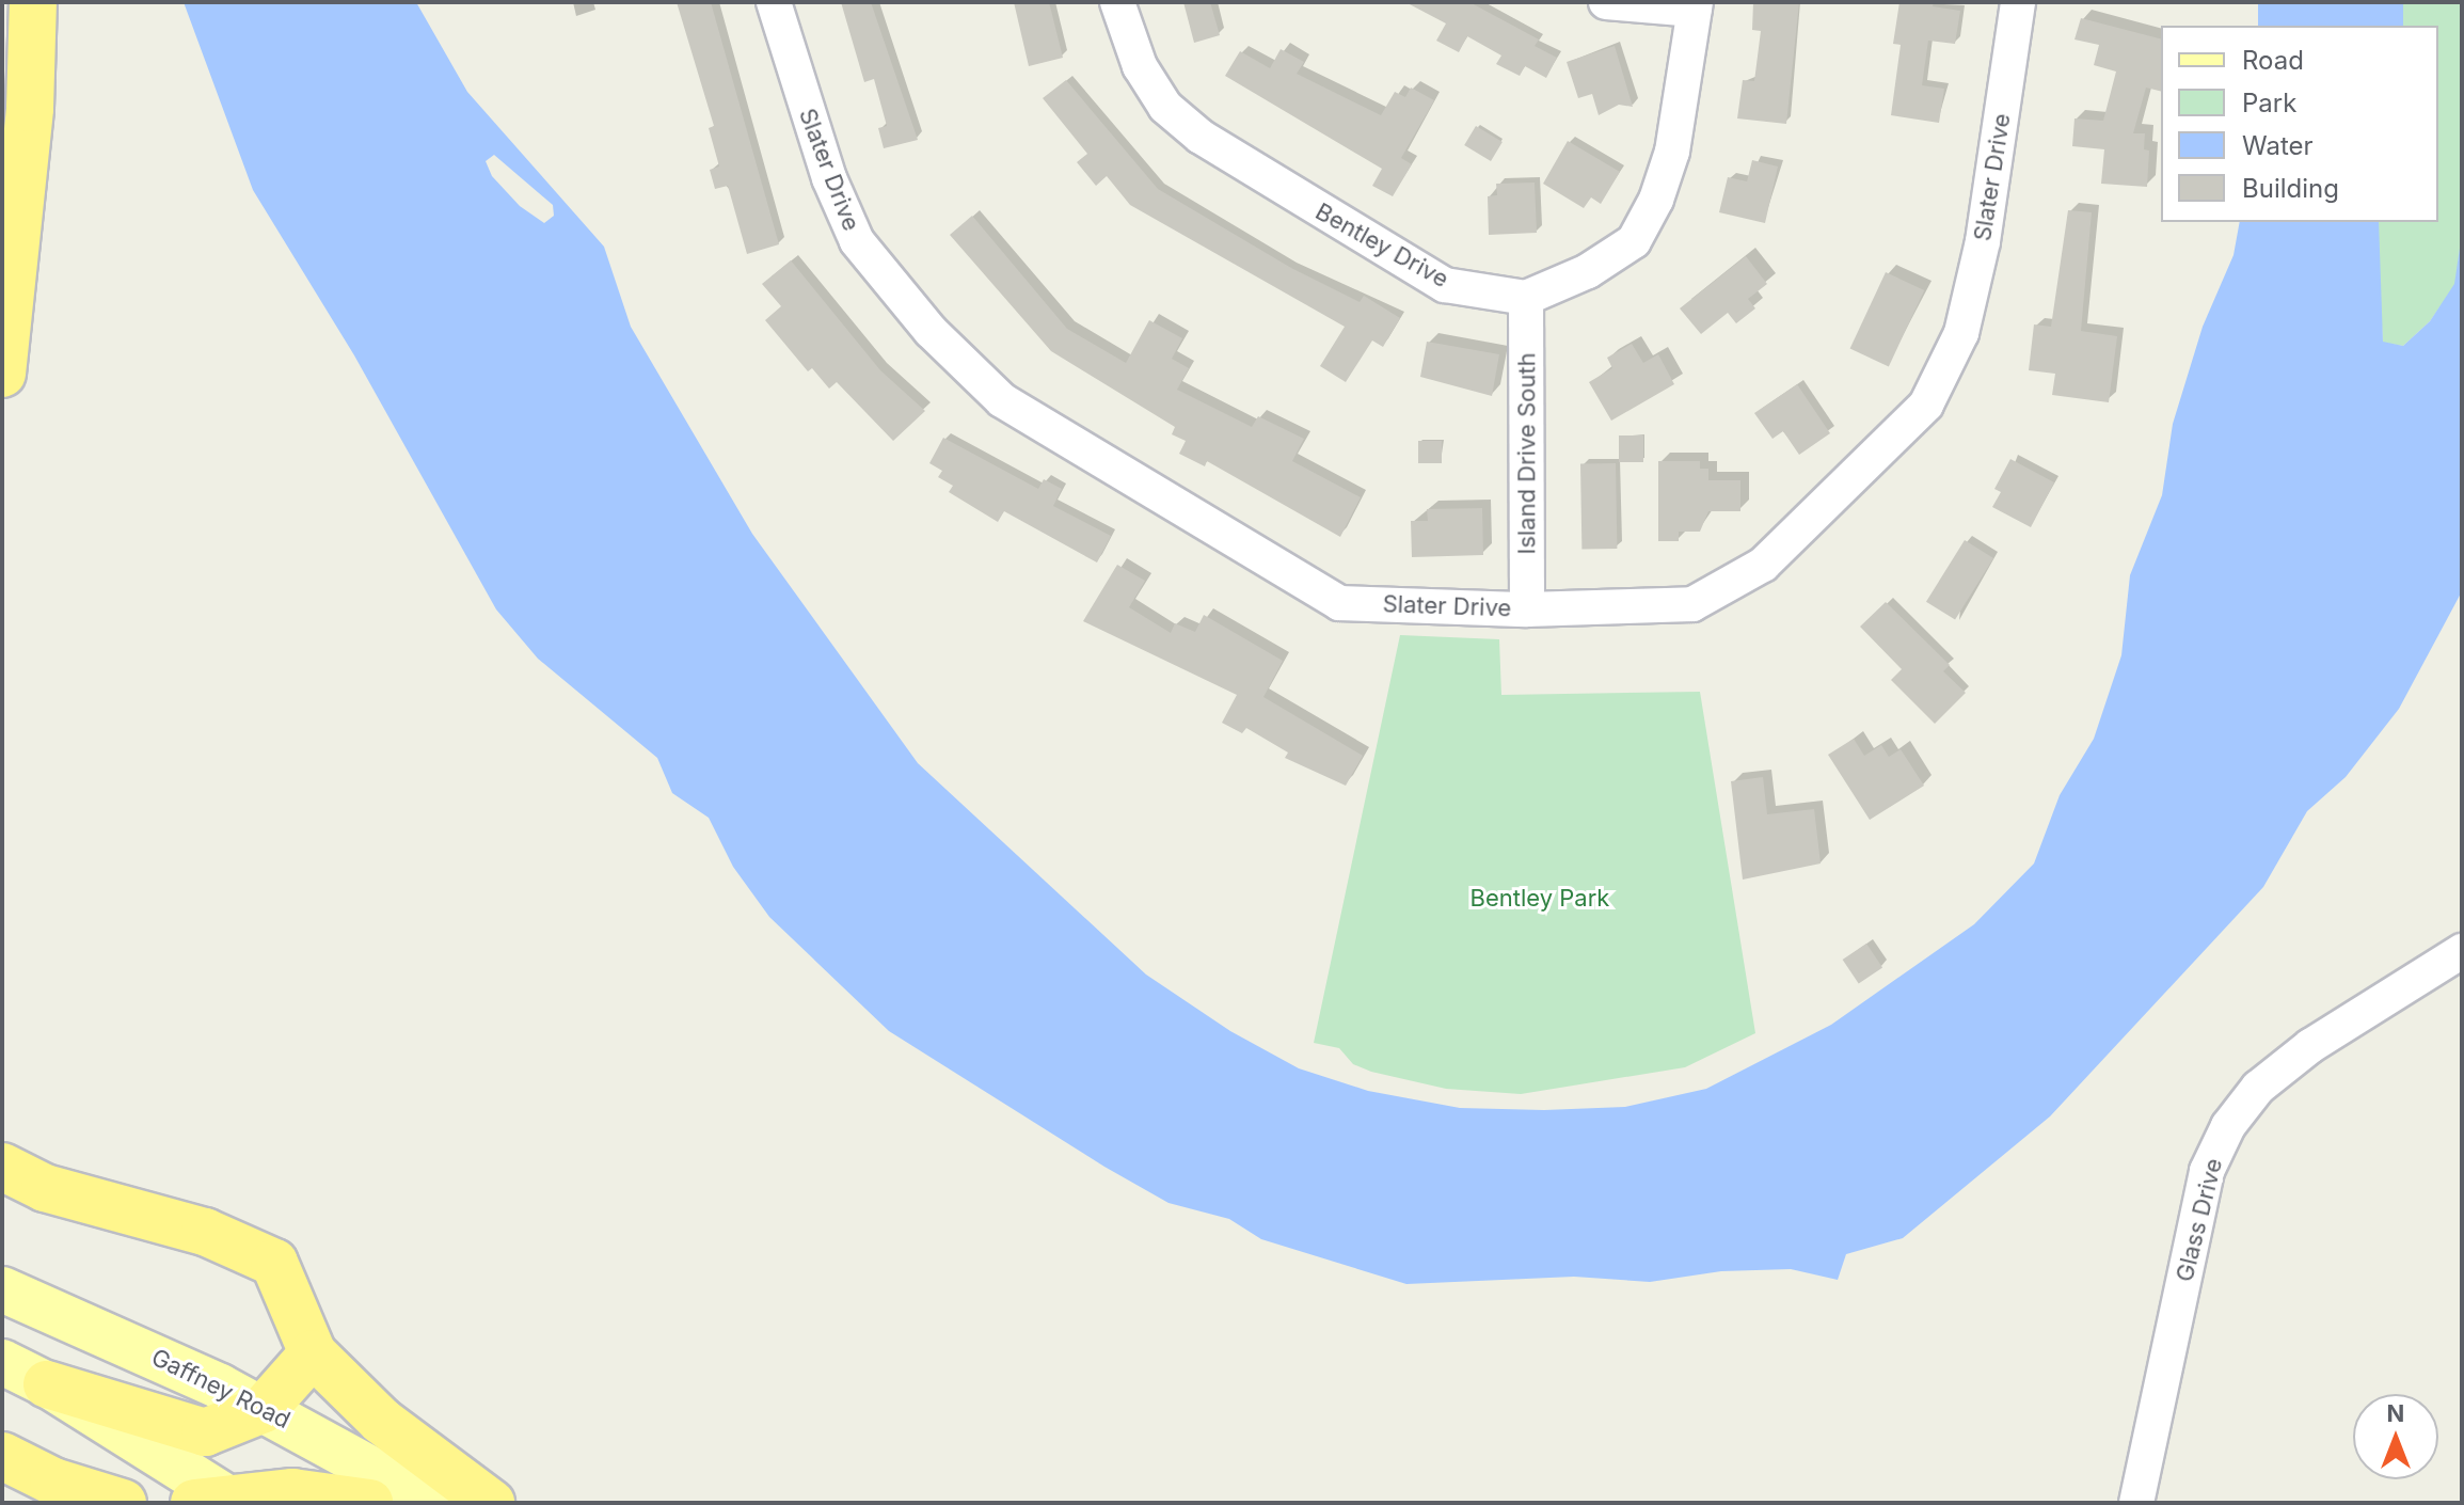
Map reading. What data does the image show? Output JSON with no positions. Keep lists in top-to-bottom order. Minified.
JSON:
{"streets":{"main road":["Gaffney Road"],"street":["Slater Drive","Bentley Drive","Island Drive South","Glass Drive"]},"crossings":[["Slater Drive","Island Drive South"],["Bentley Drive","Island Drive South"]],"parks":["Bentley Park"],"legend":["Road","Park","Water","Building"],"north":"top"}
